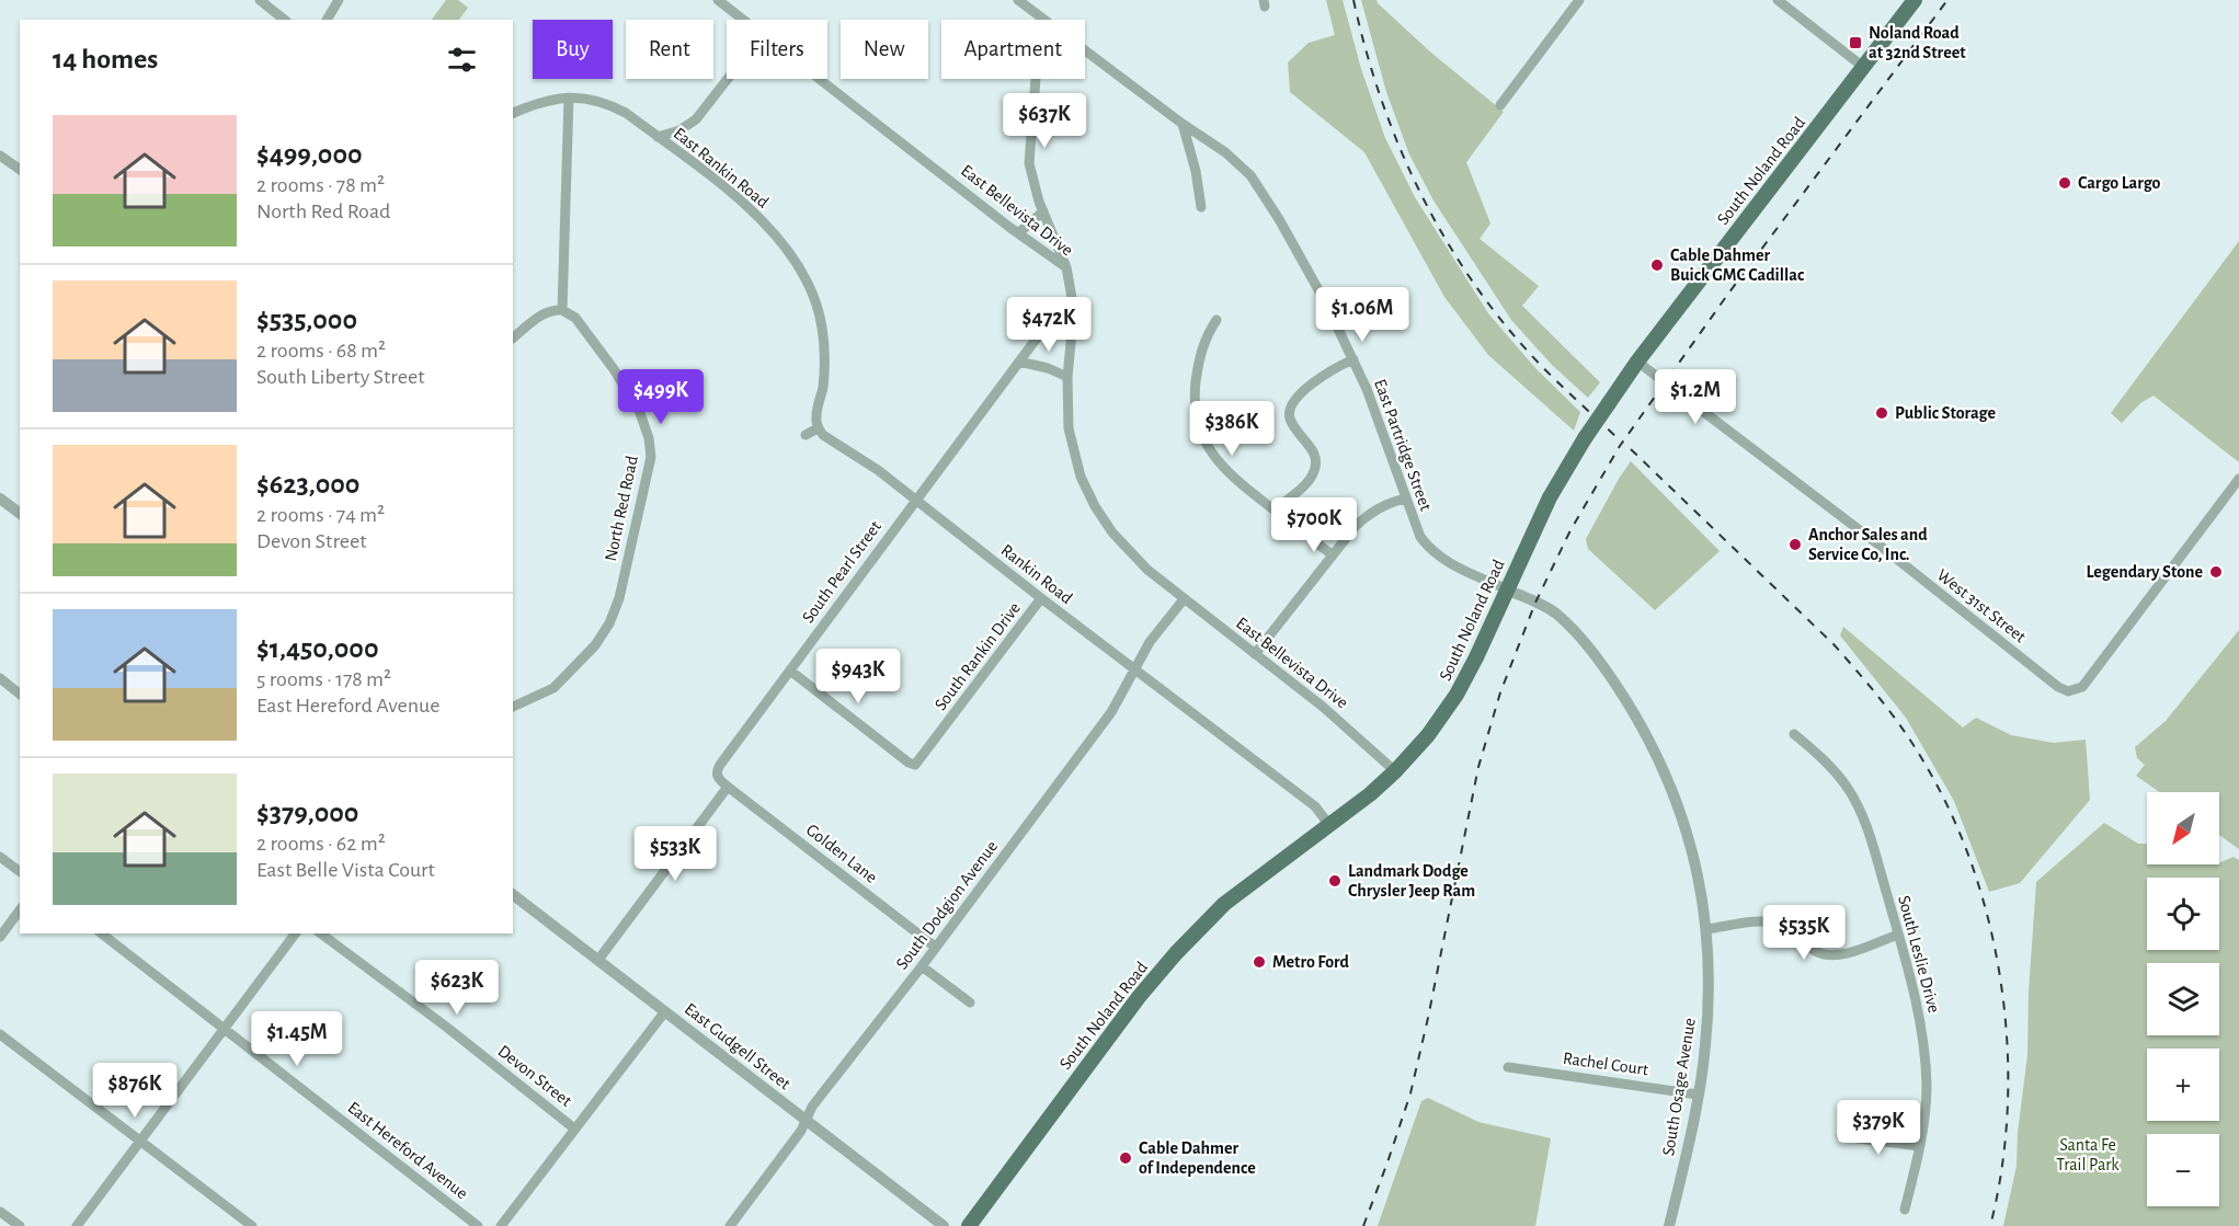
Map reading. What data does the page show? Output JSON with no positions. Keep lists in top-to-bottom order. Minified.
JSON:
{"streets":{"main road":["South Noland Road"],"street":["East Rankin Road","East Bellevista Drive","East Partridge Street","North Red Road","South Pearl Street","Rankin Road","West 31st Street","South Rankin Drive","Golden Lane","South Dodgion Avenue","South Leslie Drive","East Gudgell Street","Rachel Court","Devon Street","South Osage Avenue","East Hereford Avenue"]},"crossings":[["East Rankin Road","Rankin Road"],["South Noland Road","East Bellevista Drive"],["South Noland Road","East Partridge Street"],["South Noland Road","Rankin Road"],["South Noland Road","West 31st Street"],["South Noland Road","South Osage Avenue"],["East Bellevista Drive","South Pearl Street"],["East Bellevista Drive","South Dodgion Avenue"],["East Partridge Street","South Osage Avenue"],["South Pearl Street","Rankin Road"],["South Pearl Street","South Rankin Drive"],["South Pearl Street","Golden Lane"],["Rankin Road","South Rankin Drive"],["Rankin Road","South Dodgion Avenue"],["Golden Lane","South Dodgion Avenue"],["South Dodgion Avenue","East Gudgell Street"],["Rachel Court","South Osage Avenue"]],"parks":["Santa Fe Trail Park"],"places":{"transit":["Noland Road at 32nd Street"],"other":["Cargo Largo","Cable Dahmer Buick GMC Cadillac","Public Storage","Anchor Sales and Service Co, Inc.","Legendary Stone","Landmark Dodge Chrysler Jeep Ram","Metro Ford","Cable Dahmer of Independence"]},"north":"bottom left","page":{"chip":["Buy","Rent","Filters","New","Apartment"],"heading":"14 homes","price":["$637K","$1.06M","$472K","$499K","$1.2M","$386K","$700K","$943K","$533K","$535K","$623K","$1.45M","$876K","$379K"],"list":[{"name":"$499,000","note":"2 rooms · 78 m² · North Red Road"},{"name":"$535,000","note":"2 rooms · 68 m² · South Liberty Street"},{"name":"$623,000","note":"2 rooms · 74 m² · Devon Street"},{"name":"$1,450,000","note":"5 rooms · 178 m² · East Hereford Avenue"},{"name":"$379,000","note":"2 rooms · 62 m² · East Belle Vista Court"}],"map_buttons":["+","−"]}}
